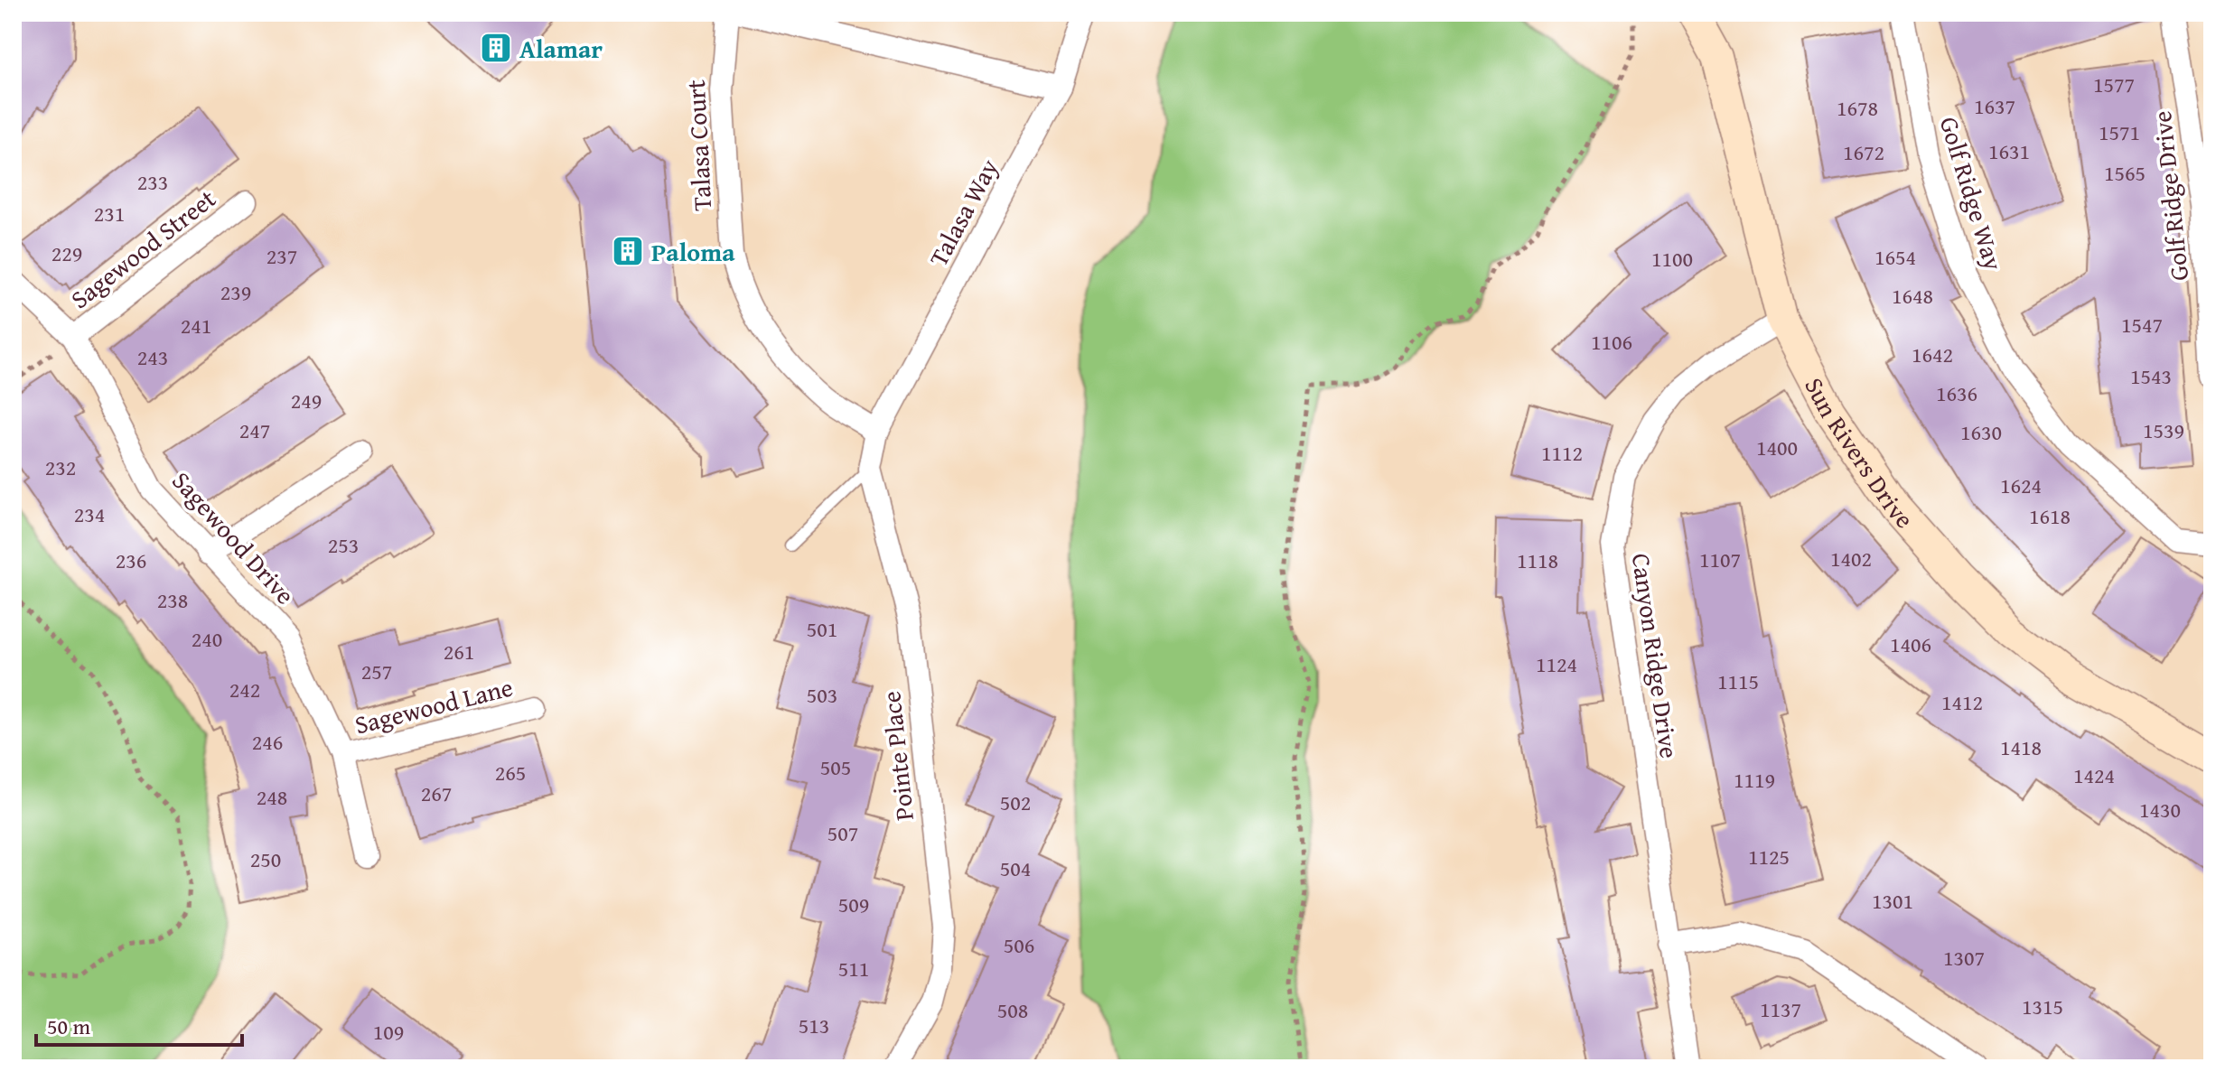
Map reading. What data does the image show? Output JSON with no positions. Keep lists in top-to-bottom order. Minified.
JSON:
{"streets":{"street":["Talasa Court","Golf Ridge Way","Golf Ridge Drive","Talasa Way","Sagewood Street","Sun Rivers Drive","Sagewood Drive","Canyon Ridge Drive","Sagewood Lane","Pointe Place"]},"crossings":[["Talasa Court","Talasa Way"],["Talasa Court","Pointe Place"],["Talasa Way","Pointe Place"],["Sagewood Street","Sagewood Drive"],["Sun Rivers Drive","Canyon Ridge Drive"],["Sagewood Drive","Sagewood Lane"]],"places":{"building":["Alamar","Paloma"]},"house_numbers":["1577","1637","1678","1571","1631","1672","1565","233","231","229","237","1654","1100","239","1648","1547","241","1106","1642","243","1543","1636","249","247","1539","1630","1400","1112","232","1624","234","1618","253","1402","1107","236","1118","238","501","240","1406","261","1124","257","1115","242","503","1412","246","1418","505","265","1424","1119","267","248","502","1430","507","1125","250","504","1301","509","506","1307","511","1315","1137","508","513","109"],"scale_bar":"50 m"}
